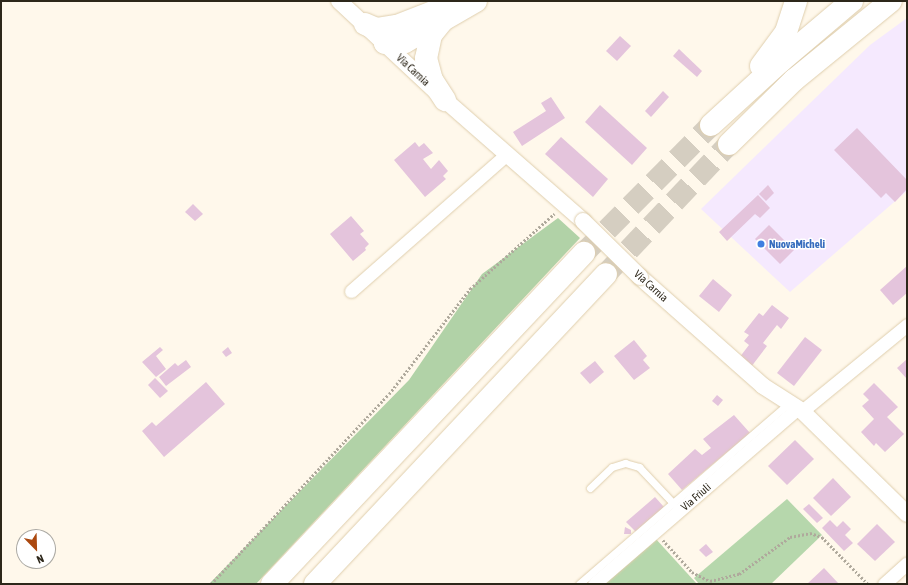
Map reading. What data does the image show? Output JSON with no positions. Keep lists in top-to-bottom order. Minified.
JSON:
{"streets":{"street":["Via Carnia","Via Friuli"]},"crossings":[["Via Carnia","Via Friuli"]],"places":["NuovaMicheli"],"north":"bottom right"}
